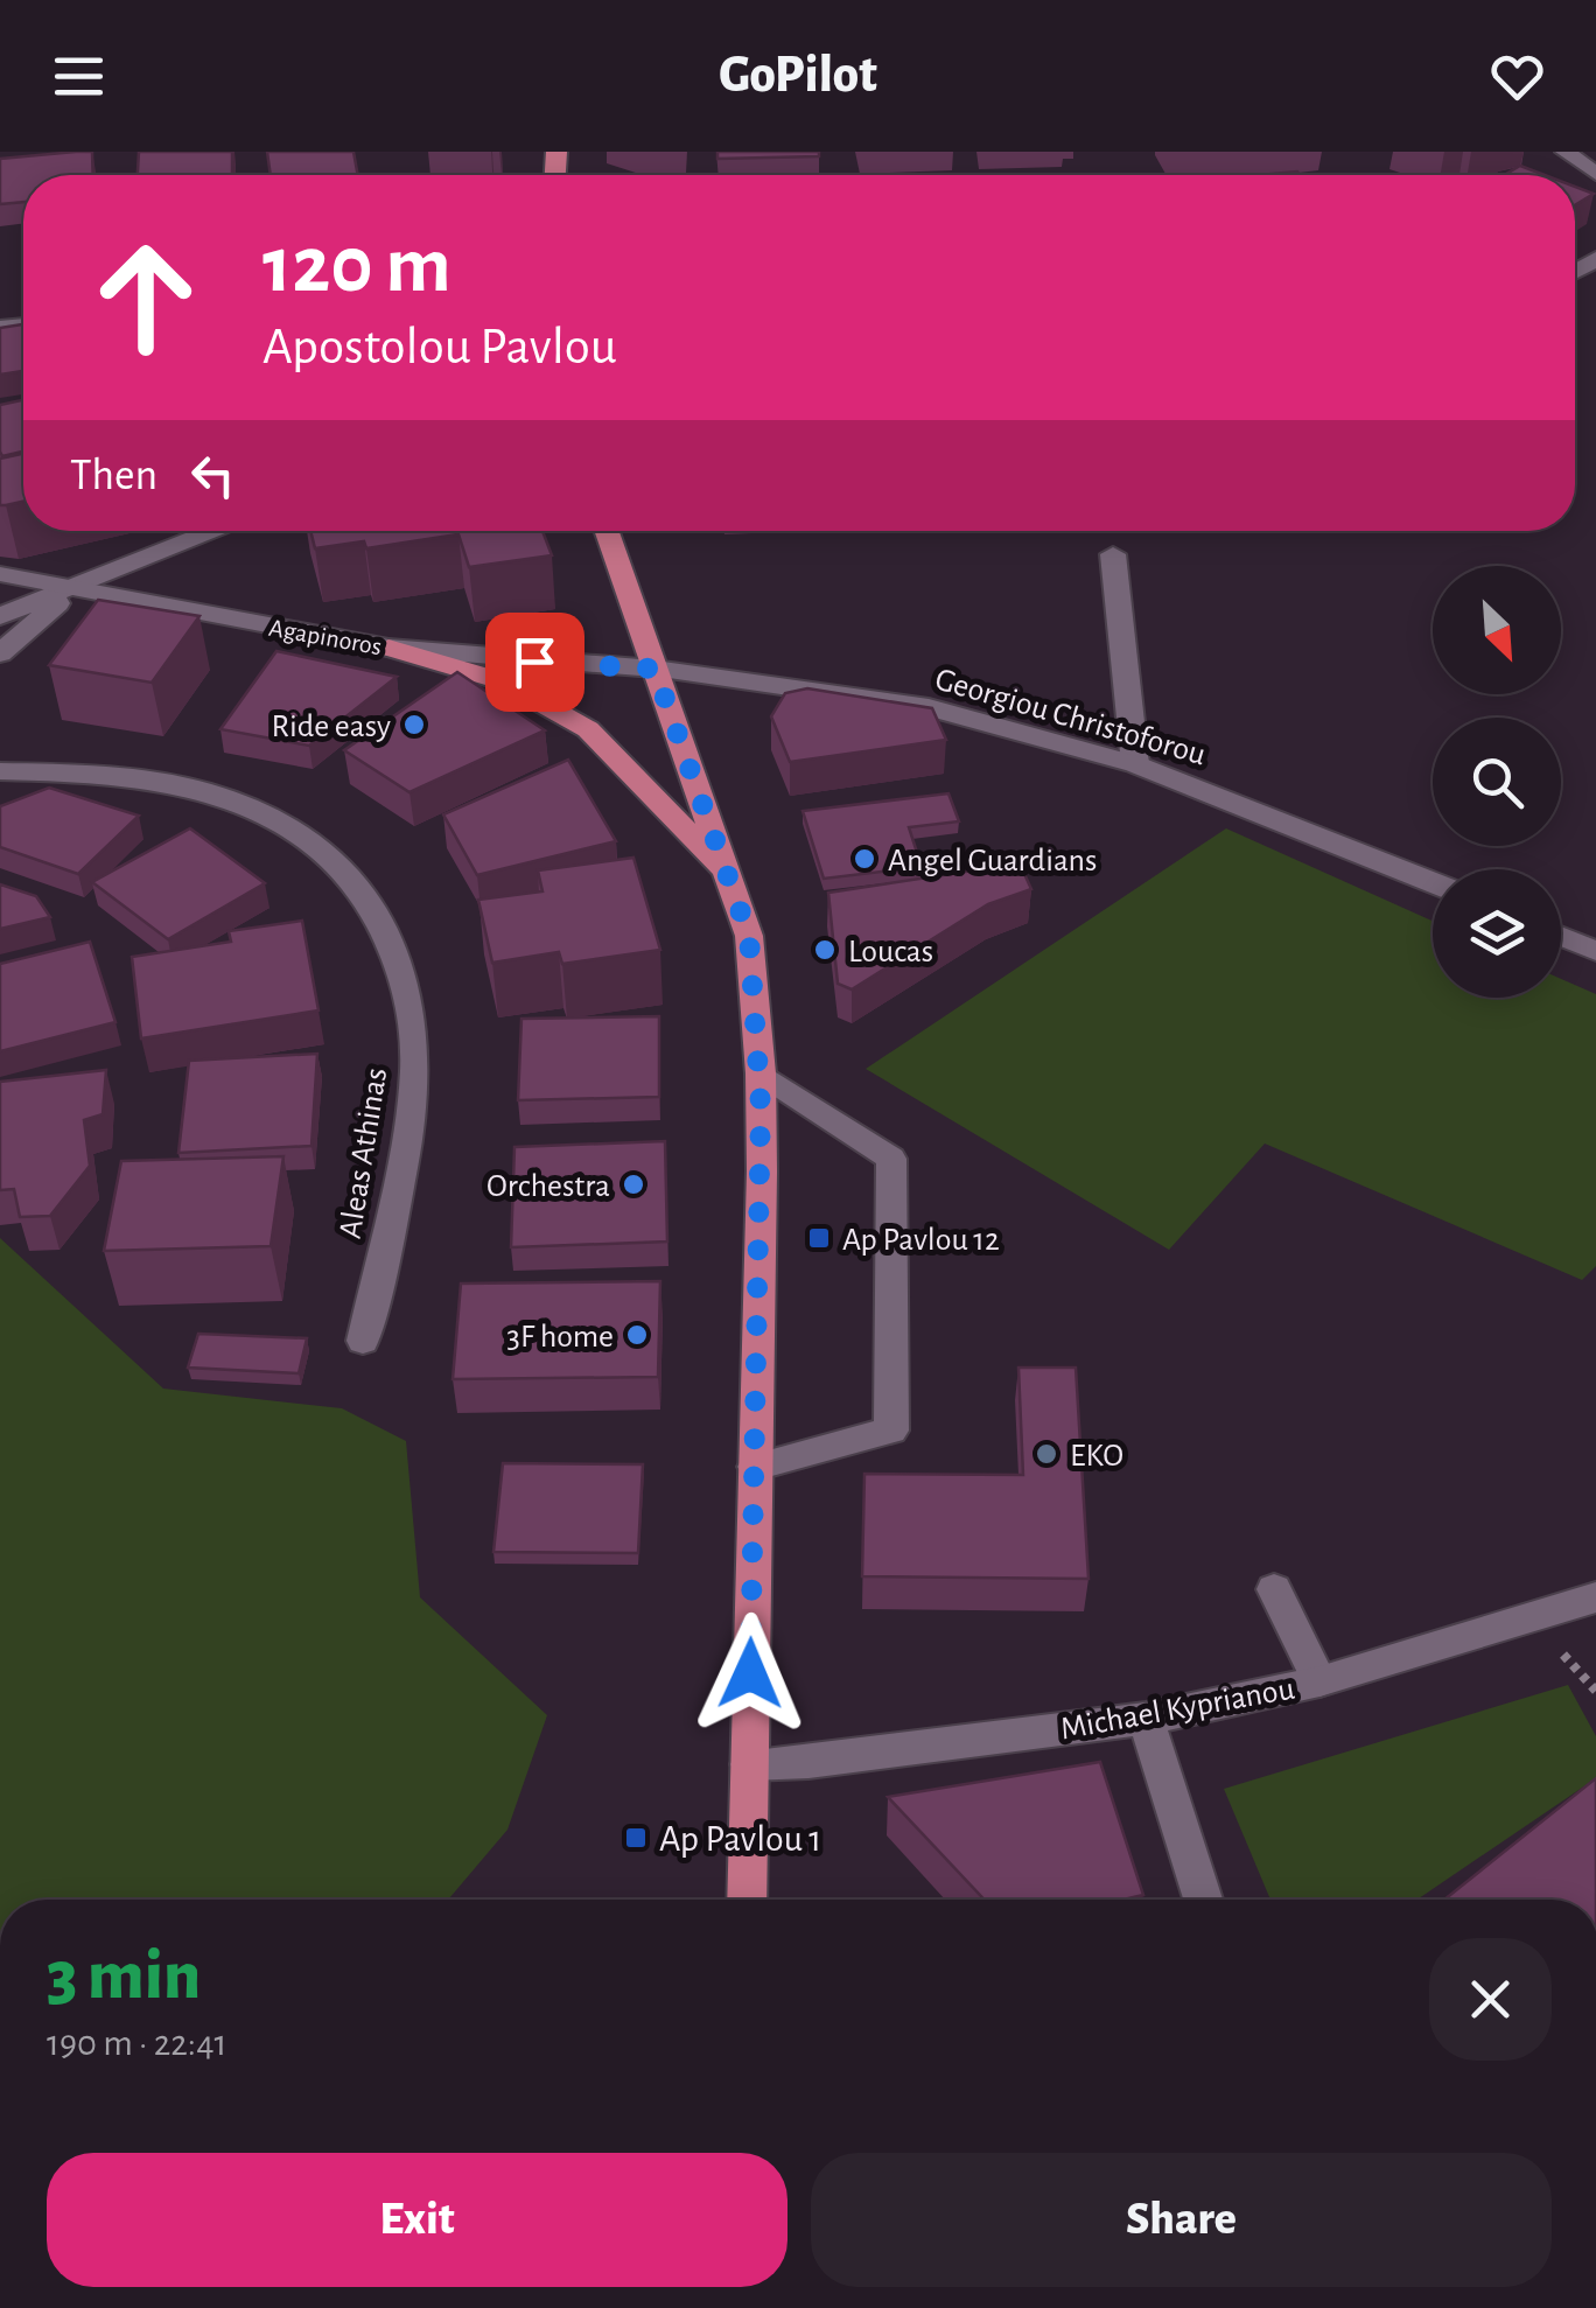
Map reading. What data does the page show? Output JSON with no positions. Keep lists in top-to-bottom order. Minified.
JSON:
{"streets":{"street":["Agapinoros","Georgiou Christoforou","Aleas Athinas","Michael Kyprianou"]},"crossings":[["Agapinoros","Georgiou Christoforou"]],"places":{"other":["Ride easy","Angel Guardians","Loucas","Orchestra","3F home","EKO"],"transit":["Ap Pavlou 12","Ap Pavlou 1"]},"north":"bottom right","page":{"header":"GoPilot","turn":["120 m","Apostolou Pavlou"],"then":"Then","heading":["3 min","190 m · 22:41"],"buttons":["Exit","Share"]}}
